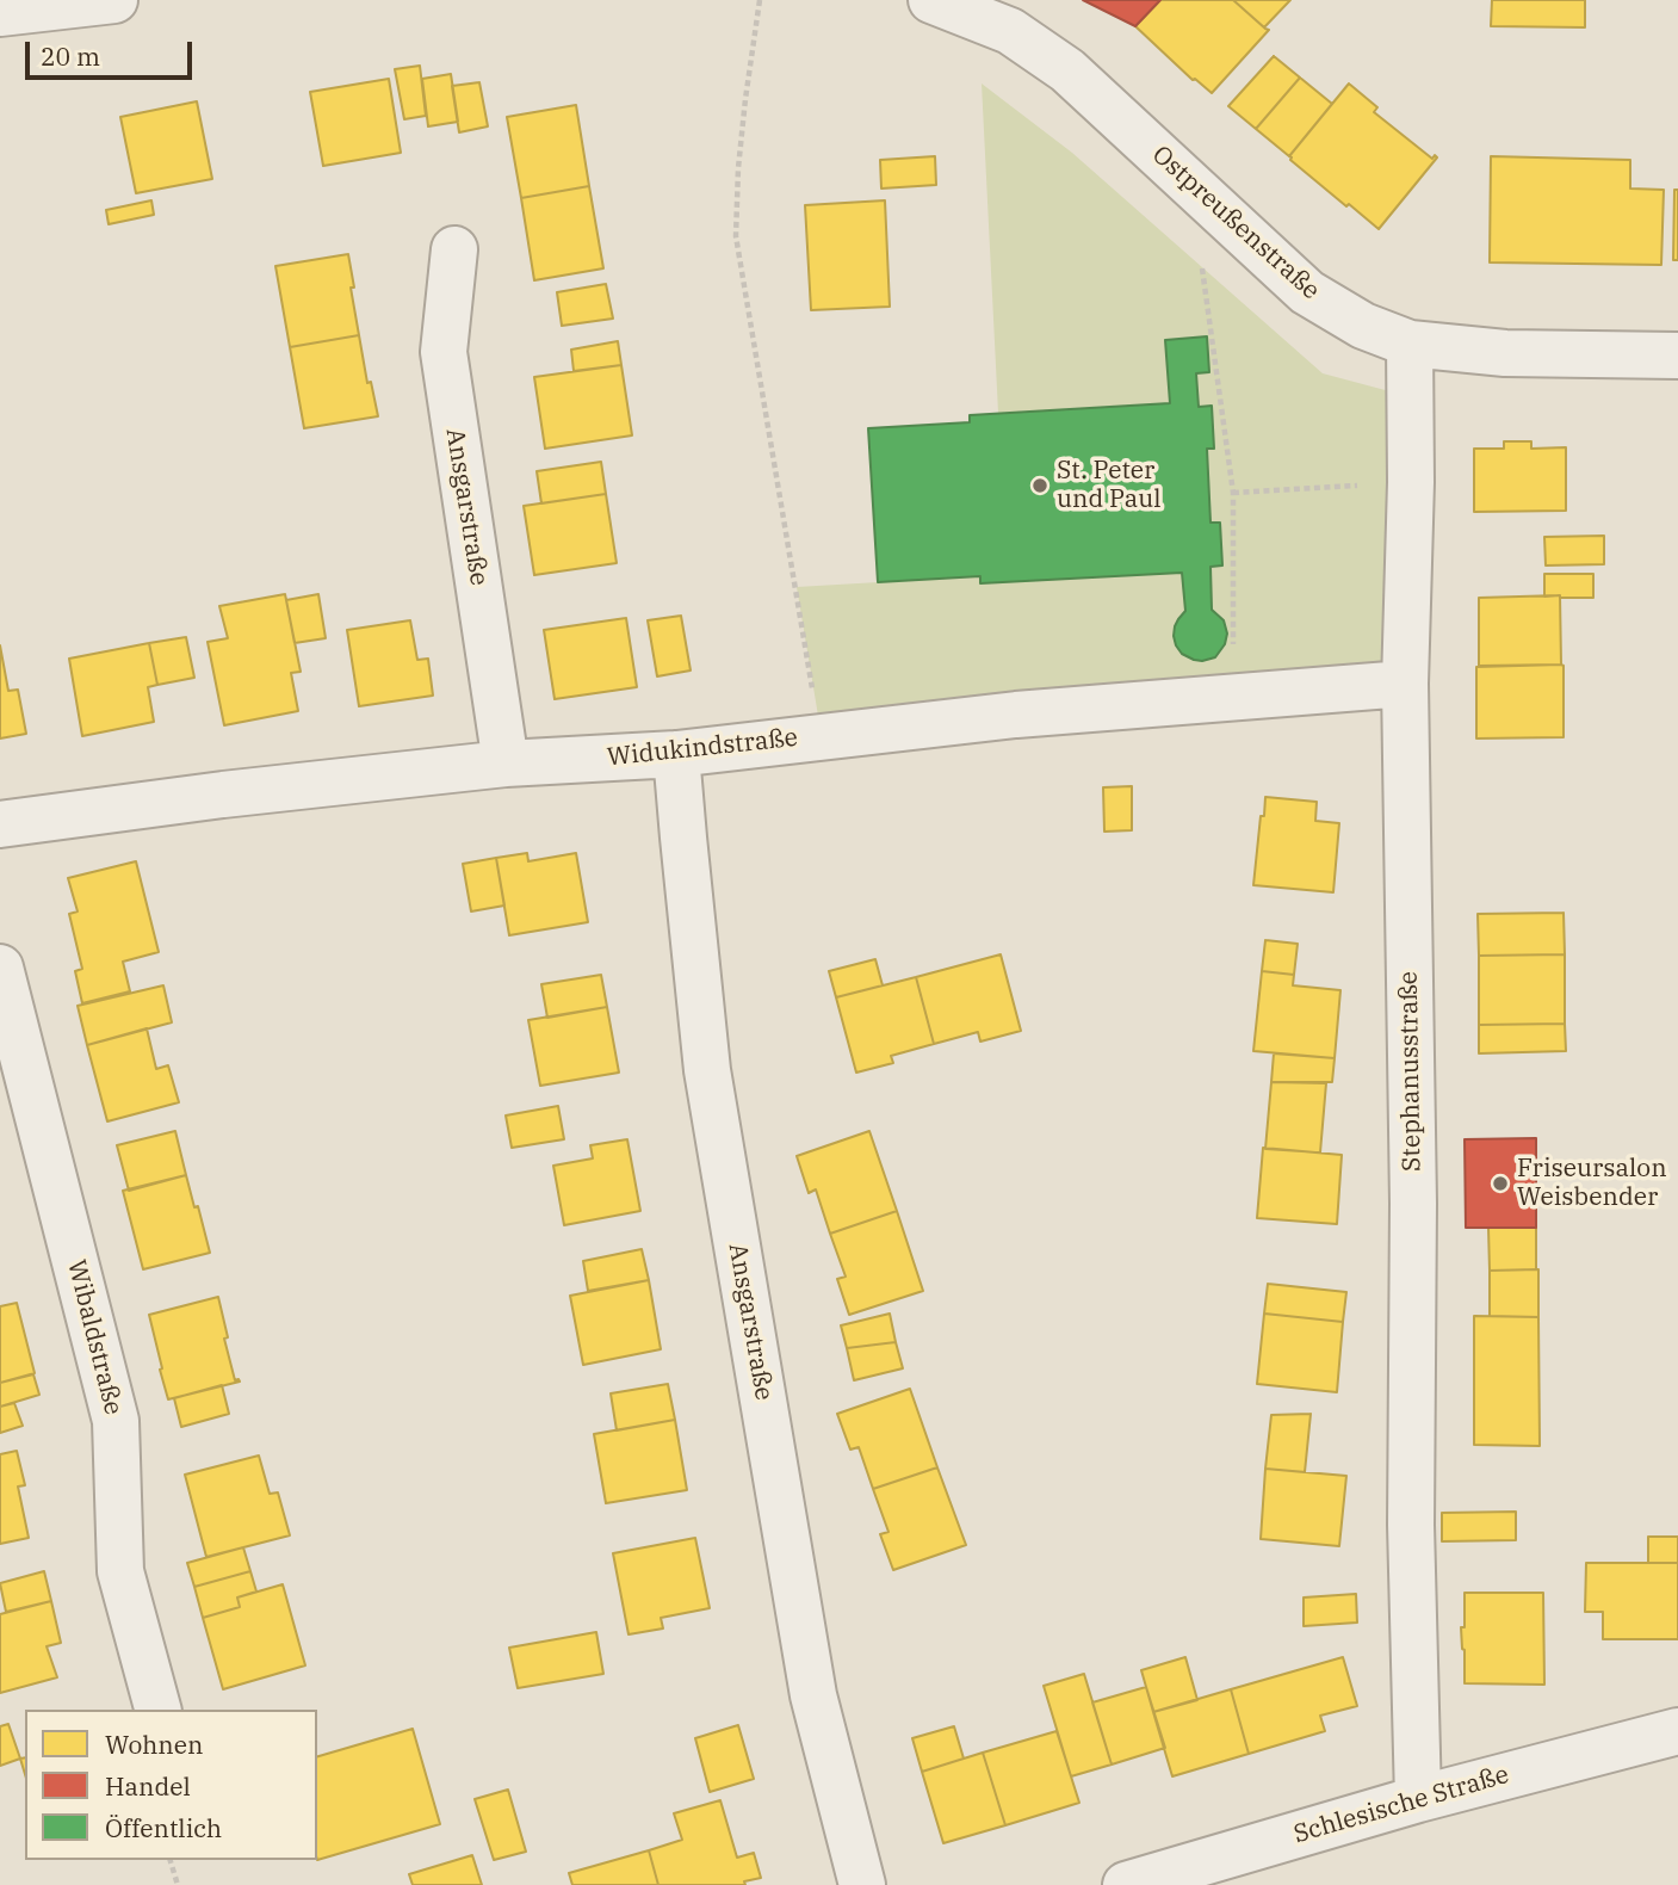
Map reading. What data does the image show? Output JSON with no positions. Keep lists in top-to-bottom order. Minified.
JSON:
{"streets":{"street":["Ostpreußenstraße","Ansgarstraße","Widukindstraße","Stephanusstraße","Wibaldstraße","Schlesische Straße"]},"crossings":[["Ostpreußenstraße","Stephanusstraße"],["Ansgarstraße","Widukindstraße"],["Widukindstraße","Stephanusstraße"],["Stephanusstraße","Schlesische Straße"]],"places":["St. Peter und Paul","Friseursalon Weisbender"],"legend":["Wohnen","Handel","Öffentlich"],"scale_bar":"20 m"}
